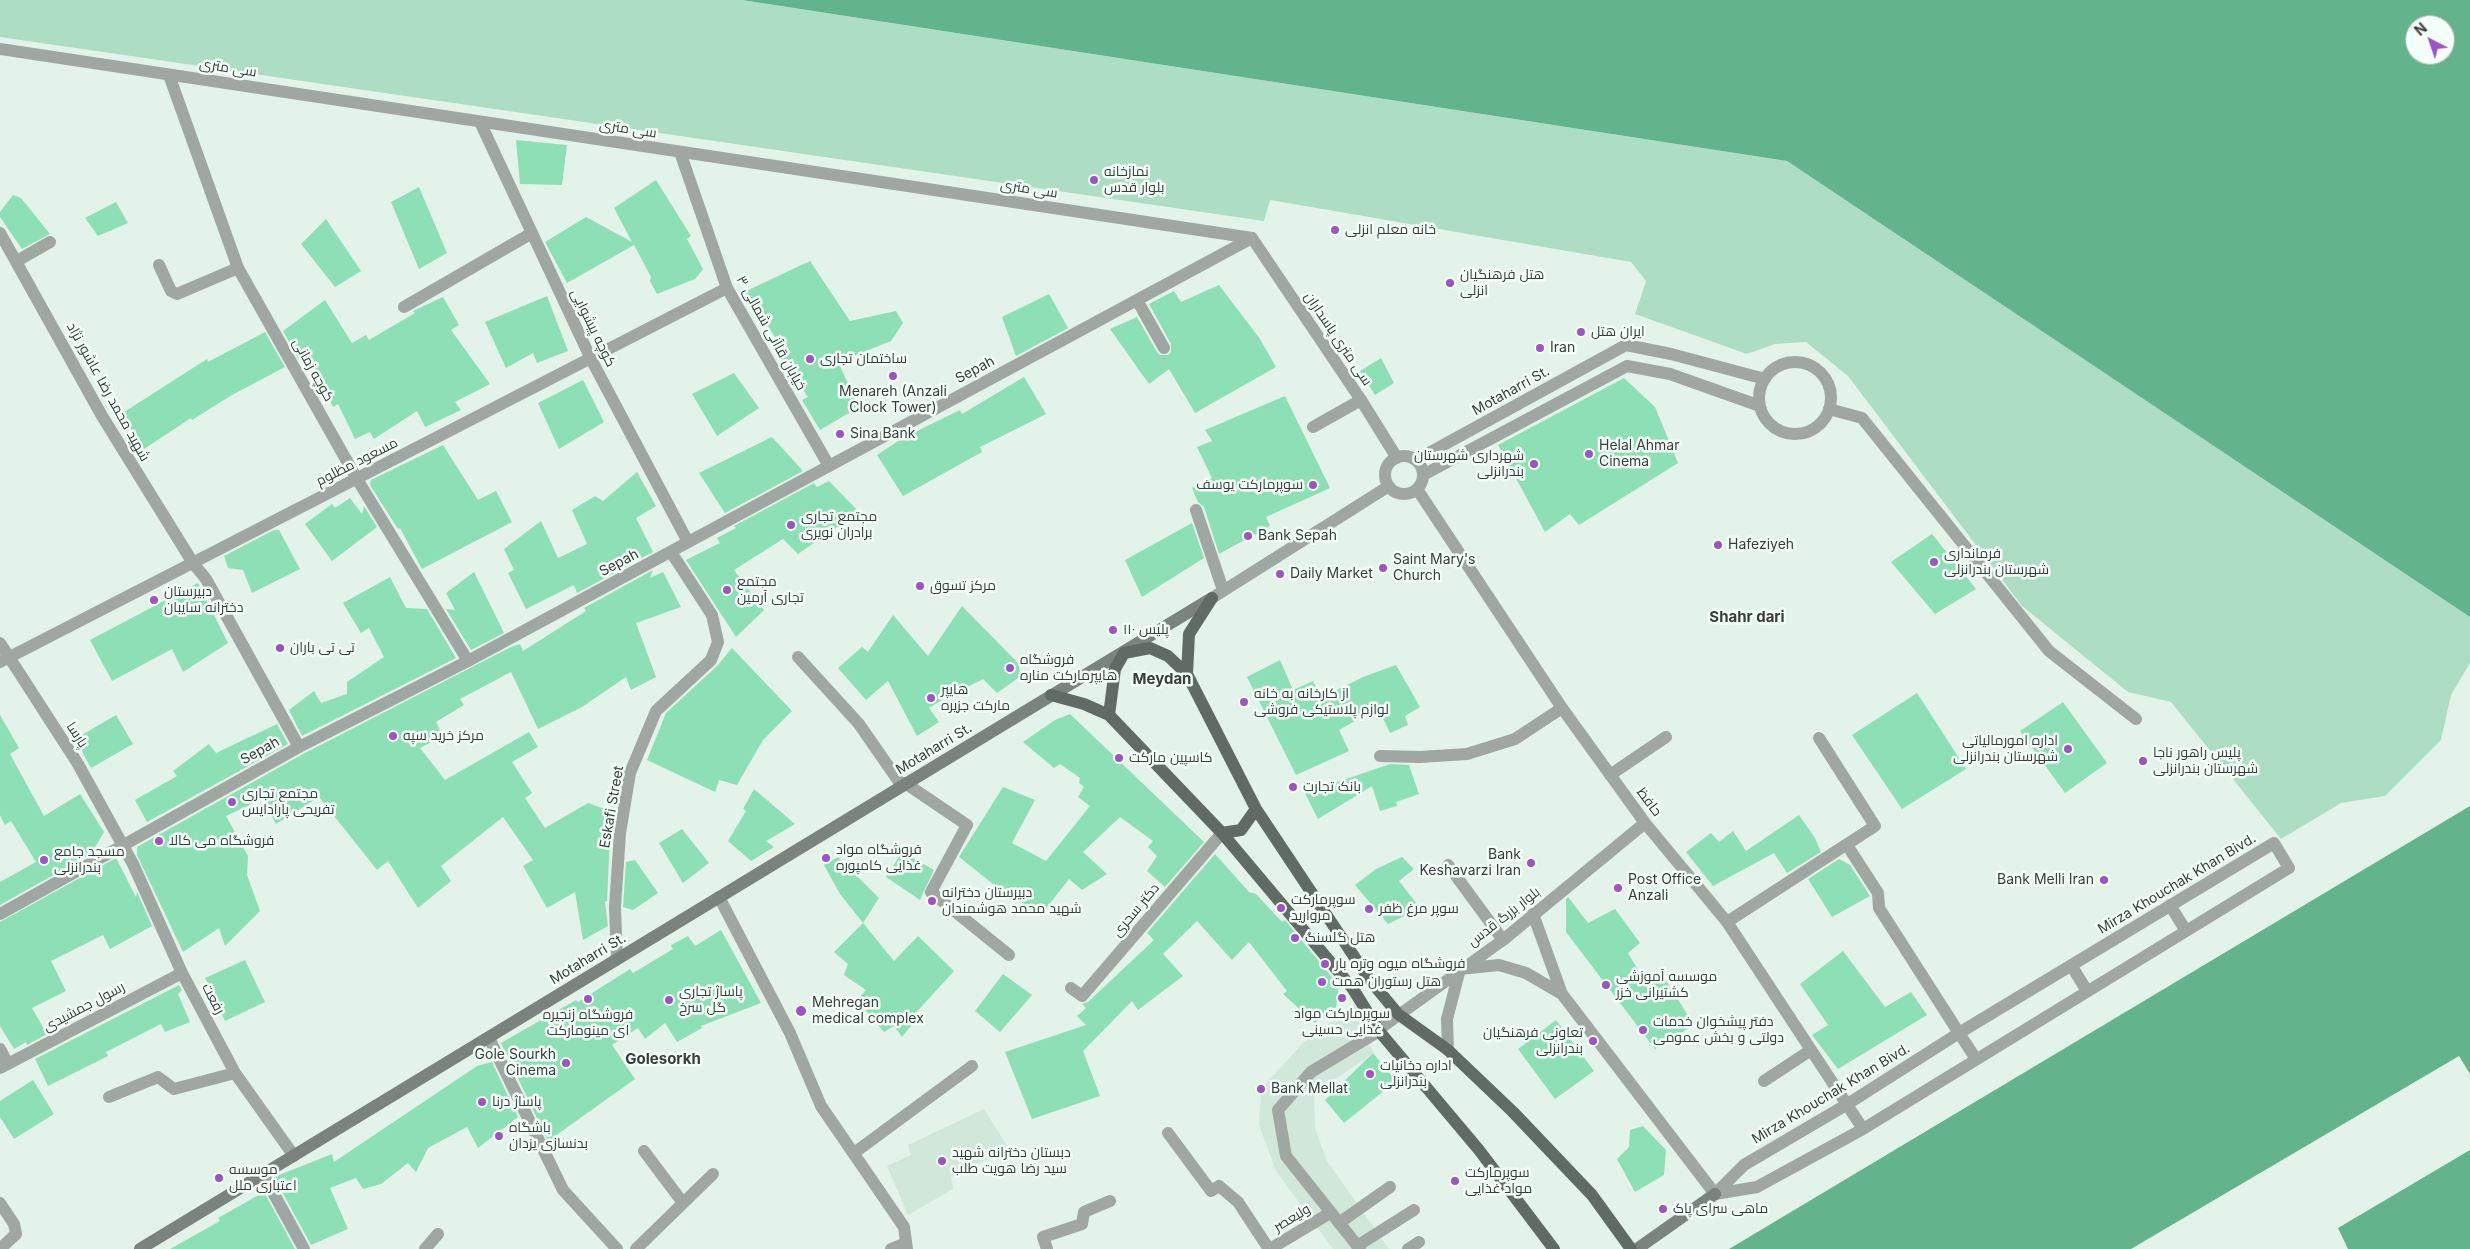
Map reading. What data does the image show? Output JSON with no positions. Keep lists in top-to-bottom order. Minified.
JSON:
{"streets":{"main road":["Motaharri St."],"street":["سی متری","کوچه پیشوایی","خیابان قاآنی شمالی ۳","سی متری پاسداران","کوچه زمانی","Sepah","شهید محمد رضا عاشور نژاد","مسعود مظلوم","پارسا","حافظ","Eskafi Street","Mirza Khouchak Khan Bivd.","دکتر سحری","بلوار بزرگ قدس","رفعت","رسول جمشیدی","ولیعصر"]},"crossings":[["سی متری","کوچه پیشوایی"],["سی متری","خیابان قاآنی شمالی ۳"],["سی متری","سی متری پاسداران"],["سی متری","کوچه زمانی"],["سی متری","Sepah"],["کوچه پیشوایی","Sepah"],["کوچه پیشوایی","مسعود مظلوم"],["خیابان قاآنی شمالی ۳","Sepah"],["خیابان قاآنی شمالی ۳","مسعود مظلوم"],["سی متری پاسداران","Sepah"],["سی متری پاسداران","Motaharri St."],["سی متری پاسداران","حافظ"],["کوچه زمانی","Sepah"],["کوچه زمانی","مسعود مظلوم"],["Sepah","شهید محمد رضا عاشور نژاد"],["Sepah","پارسا"],["Sepah","Eskafi Street"],["Sepah","رفعت"],["Motaharri St.","حافظ"],["Motaharri St.","Eskafi Street"],["Motaharri St.","رفعت"],["شهید محمد رضا عاشور نژاد","مسعود مظلوم"],["مسعود مظلوم","پارسا"],["پارسا","رفعت"],["حافظ","Mirza Khouchak Khan Bivd."],["حافظ","بلوار بزرگ قدس"],["بلوار بزرگ قدس","ولیعصر"],["رفعت","رسول جمشیدی"]],"districts":["Shahr dari","Meydan","Golesorkh"],"places":["نمازخانه بلوار قدس","خانه معلم انزلی","هتل فرهنگیان انزلی","ایران هتل","Iran","ساختمان تجاری","Menareh (Anzali Clock Tower)","Sina Bank","Helal Ahmar Cinema","شهرداری شهرستان بندرانزلی","سوپرمارکت یوسف","مجتمع تجاری برادران نویری","Bank Sepah","Hafeziyeh","فرمانداری شهرستان بندرانزلی","Saint Mary's Church","Daily Market","مرکز تسوق","مجتمع تجاری آرمین","دبیرستان دخترانه سایبان","پلیس ۱۱۰","تی تی باران","فروشگاه هایپرمارکت مناره","هایپر مارکت جزیره","از کارخانه به خانه لوازم پلاستیکی فروشی","مرکز خرید سپه","اداره امورمالیاتی شهرستان بندرانزلی","کاسپین مارکت","پلیس راهور ناجا شهرستان بندرانزلی","بانک تجارت","مجتمع تجاری تفریحی پارادایس","فروشگاه می کالا","فروشگاه مواد غذایی کامپوره","مسجد جامع بندرانزلی","Bank Keshavarzi Iran","Bank Melli Iran","Post Office Anzali","دبیرستان دخترانه شهید محمد هوشمندان","سوپرمارکت مروارید","سوپر مرغ ظفر","هتل گلسنگ","فروشگاه میوه وتره بار","هتل رستوران همت","موسسه آموزشی کشتیرانی خزر","سوپرمارکت مواد غذایی حسینی","فروشگاه زنجیره ای مینومارکت","پاساژ تجاری گل سرخ","Mehregan medical complex","دفتر پیشخوان خدمات دولتی و بخش عمومی","تعاونی فرهنگیان بندرانزلی","Gole Sourkh Cinema","اداره دخانیات بندرانزلی","Bank Mellat","پاساژ درنا","باشگاه بدنسازی یزدان","دبستان دخترانه شهید سید رضا هویت طلب","موسسه اعتباری ملل","سوپرمارکت مواد غذایی","ماهی سرای پاک"],"north":"top left"}
